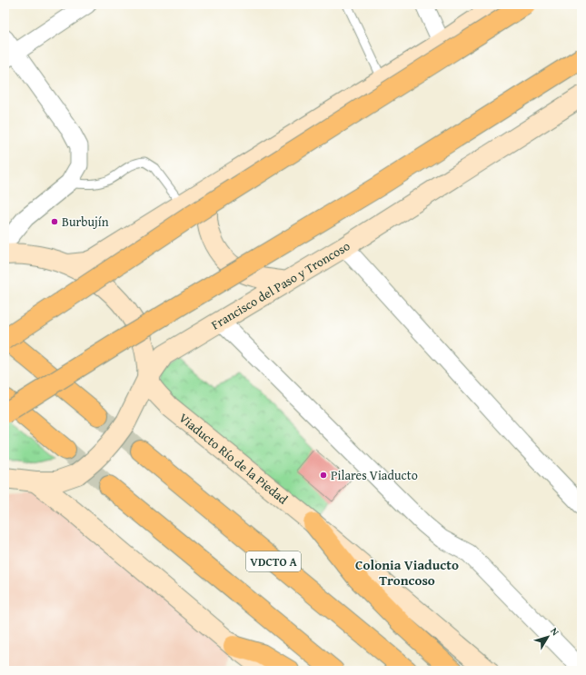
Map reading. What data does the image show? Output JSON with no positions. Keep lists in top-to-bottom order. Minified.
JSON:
{"streets":{"highway":["VDCTO A"],"main road":["Francisco del Paso y Troncoso","Viaducto Río de la Piedad"]},"crossings":[["Francisco del Paso y Troncoso","Viaducto Río de la Piedad"]],"districts":["Colonia Viaducto Troncoso"],"places":["Burbujín","Pilares Viaducto"],"north":"top right"}
